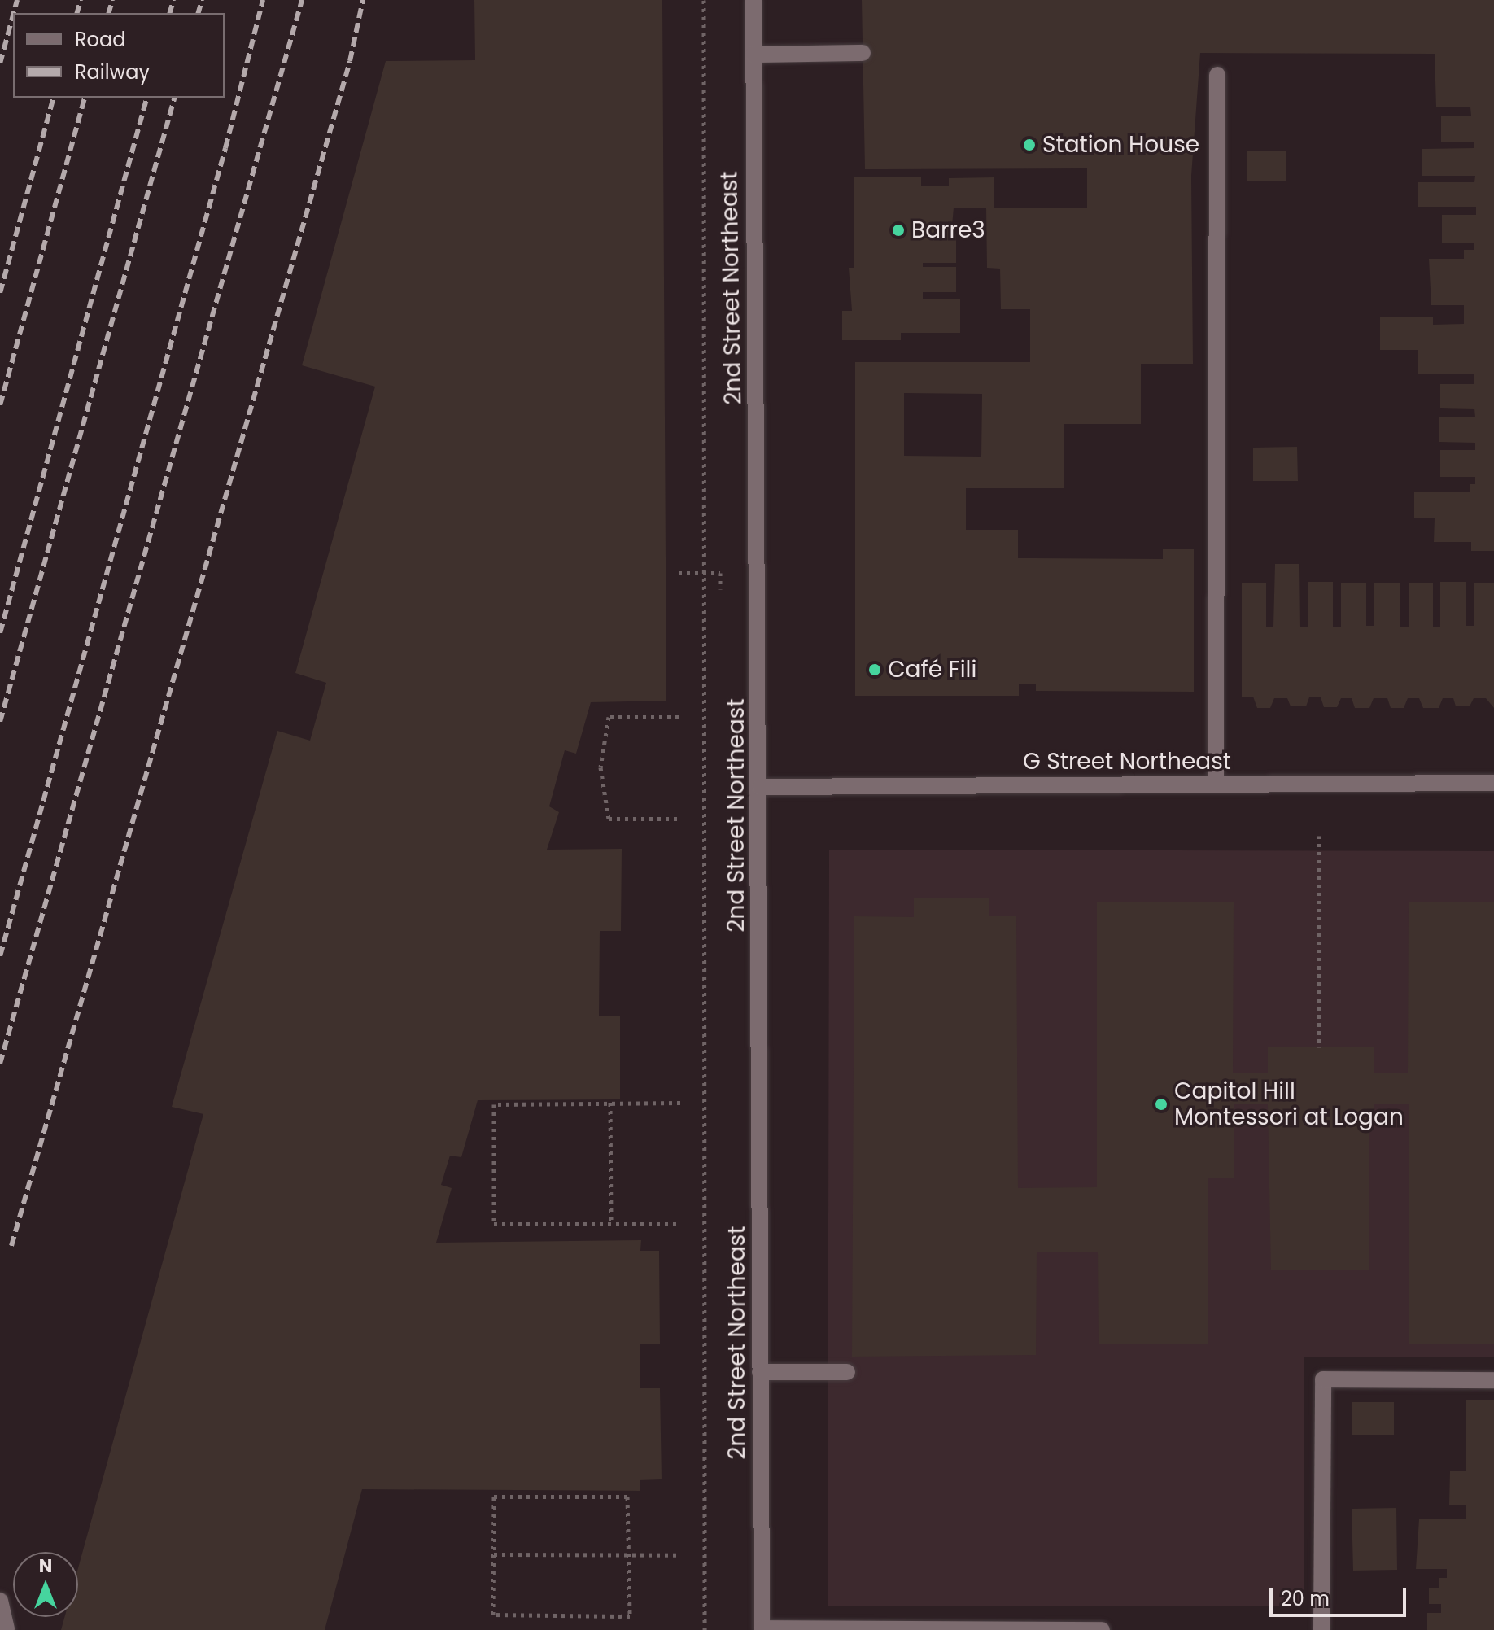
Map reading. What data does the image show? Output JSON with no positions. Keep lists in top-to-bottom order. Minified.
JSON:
{"streets":{"street":["2nd Street Northeast","G Street Northeast"]},"crossings":[["2nd Street Northeast","G Street Northeast"]],"places":["Station House","Barre3","Café Fili","Capitol Hill Montessori at Logan"],"legend":["Road","Railway"],"scale_bar":"20 m","north":"top"}
